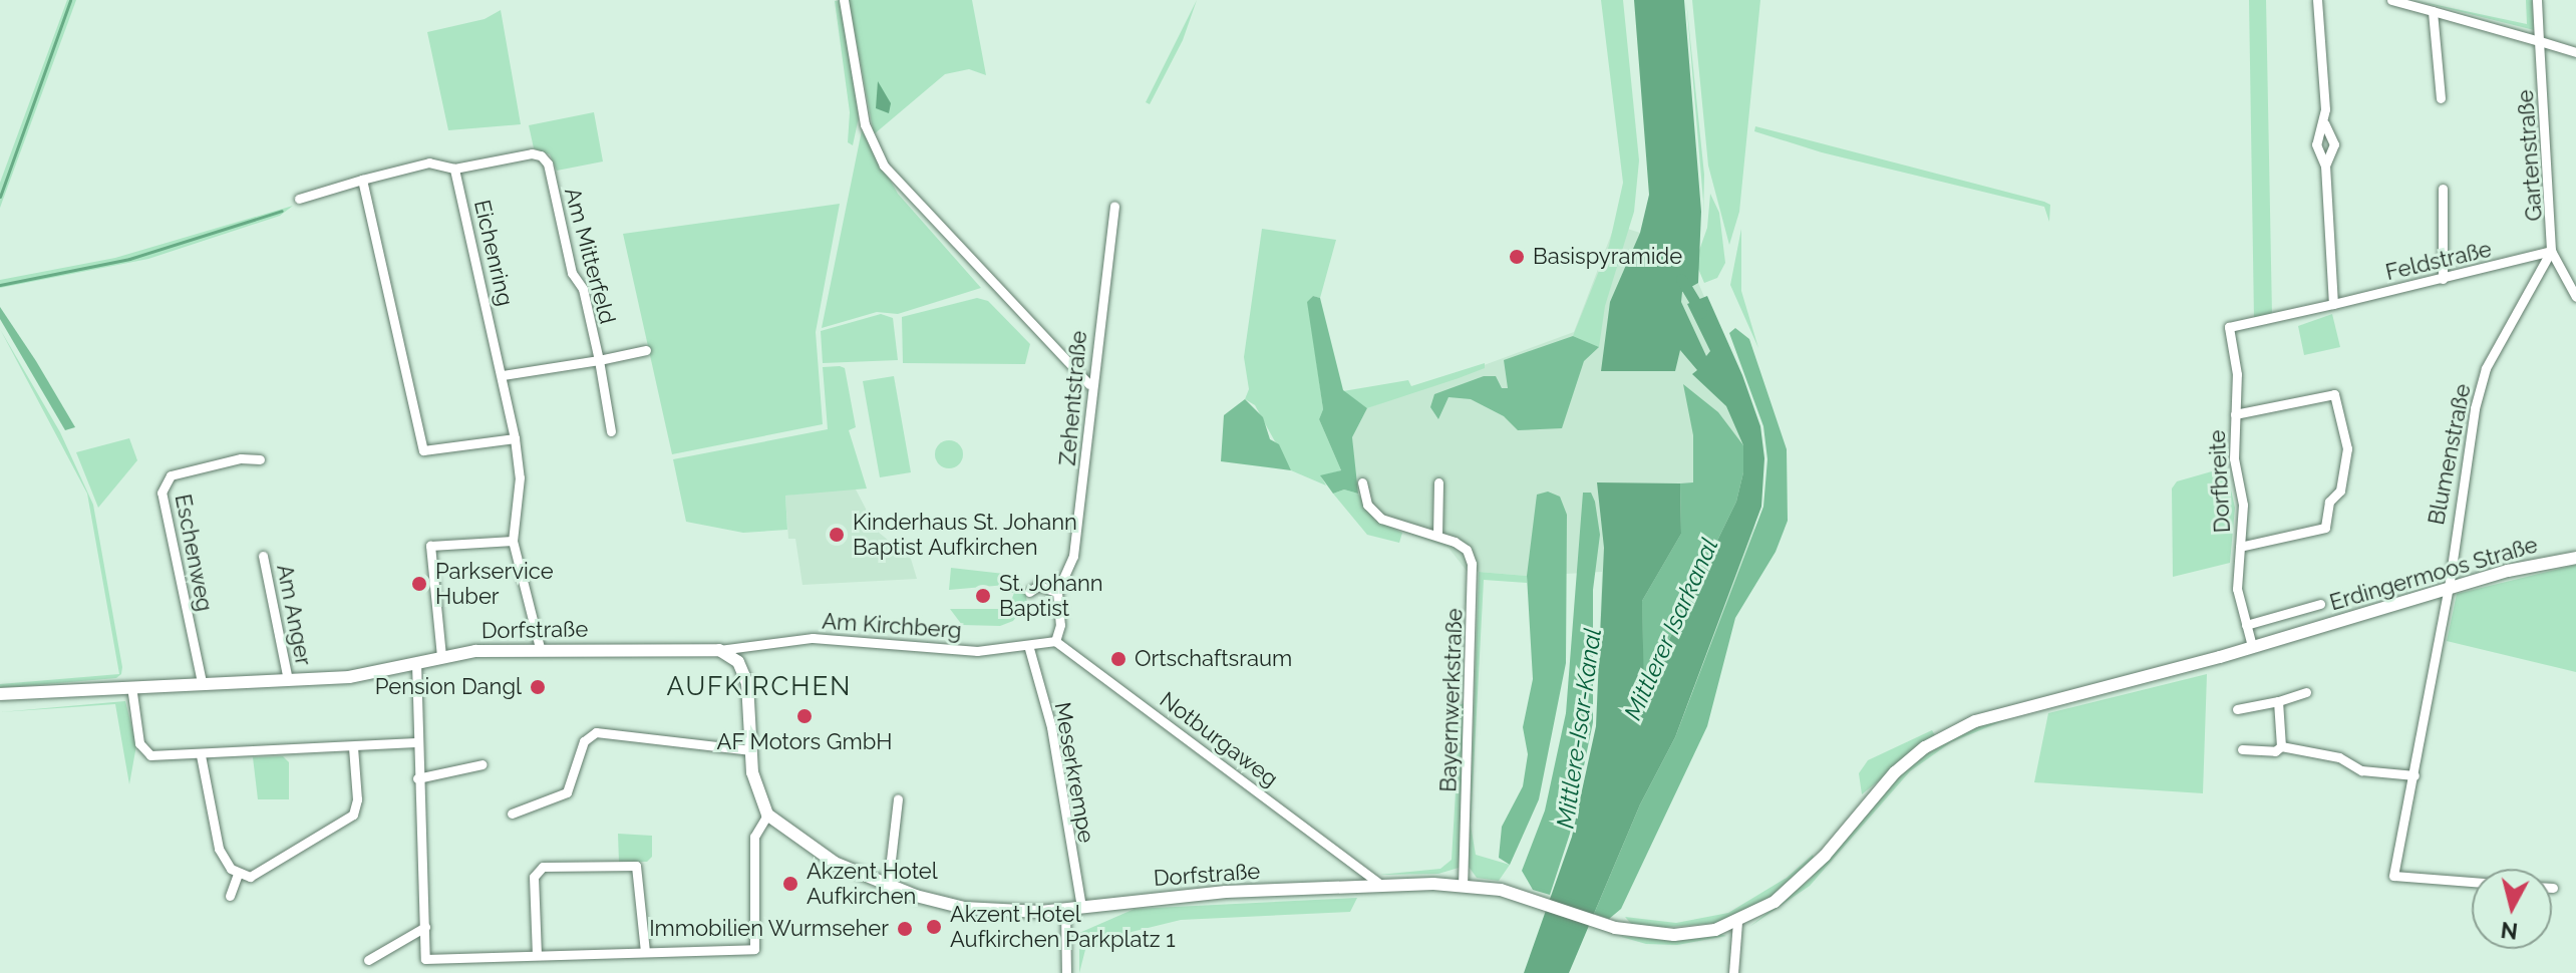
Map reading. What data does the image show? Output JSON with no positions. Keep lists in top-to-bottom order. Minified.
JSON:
{"streets":{"street":["Gartenstraße","Eichenring","Am Mitterfeld","Feldstraße","Zehentstraße","Blumenstraße","Dorfbreite","Eschenweg","Erdingermoos Straße","Am Anger","Am Kirchberg","Dorfstraße","Bayernwerkstraße","Notburgaweg","Meserkrempe"]},"crossings":[["Gartenstraße","Feldstraße"],["Gartenstraße","Blumenstraße"],["Eichenring","Am Mitterfeld"],["Eichenring","Dorfstraße"],["Feldstraße","Blumenstraße"],["Feldstraße","Dorfbreite"],["Blumenstraße","Erdingermoos Straße"],["Dorfbreite","Erdingermoos Straße"],["Eschenweg","Dorfstraße"],["Erdingermoos Straße","Dorfstraße"],["Am Anger","Dorfstraße"],["Am Kirchberg","Dorfstraße"],["Am Kirchberg","Meserkrempe"],["Dorfstraße","Bayernwerkstraße"],["Dorfstraße","Notburgaweg"],["Dorfstraße","Meserkrempe"]],"districts":["AUFKIRCHEN"],"water":["Mittlerer Isarkanal","Mittlere-Isar-Kanal"],"places":["Basispyramide","Kinderhaus St. Johann Baptist Aufkirchen","Parkservice Huber","St. Johann Baptist","Ortschaftsraum","Pension Dangl","AF Motors GmbH","Akzent Hotel Aufkirchen","Akzent Hotel Aufkirchen Parkplatz 1","Immobilien Wurmseher"],"north":"bottom"}
